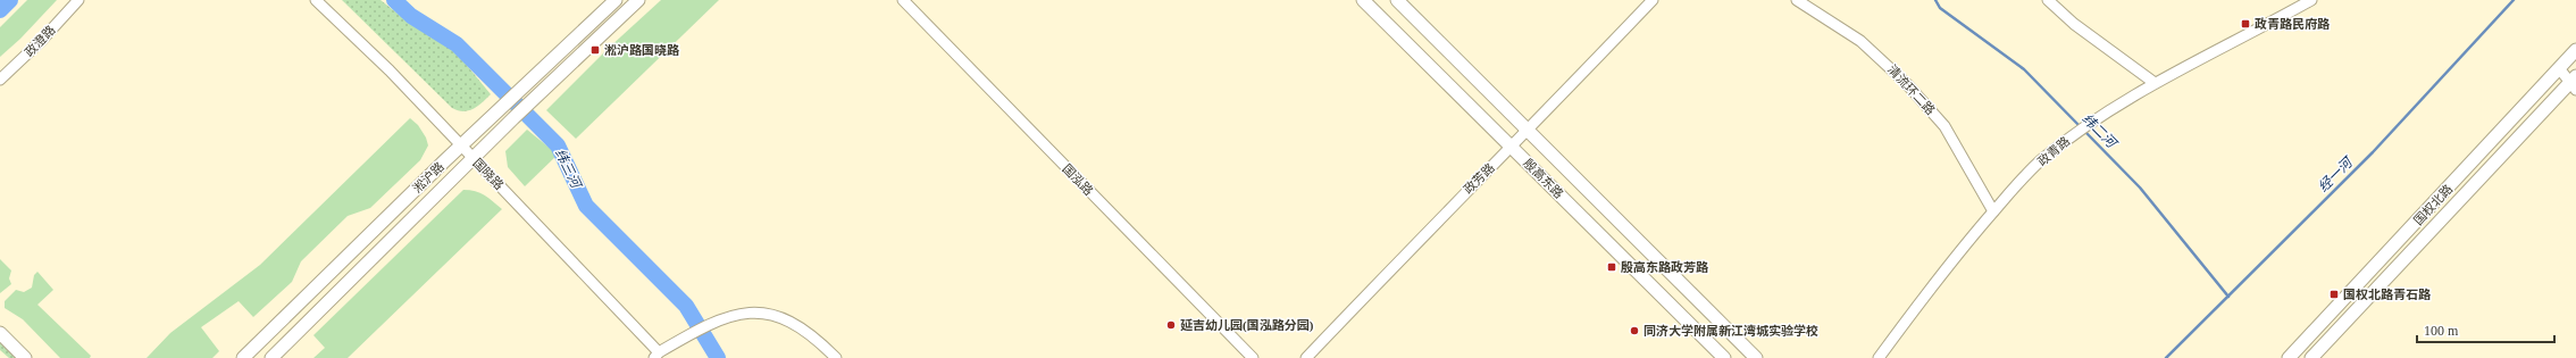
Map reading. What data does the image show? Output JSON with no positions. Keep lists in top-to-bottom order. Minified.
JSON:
{"streets":{"main road":["淞沪路","殷高东路","国权北路"],"street":["政澄路","清流环二路","政青路","国晓路","政芳路","国泓路"]},"crossings":[["清流环二路","政青路"],["国晓路","淞沪路"],["政芳路","殷高东路"]],"water":["纬二河","纬三河","经一河"],"places":{"transit":["政青路民府路","淞沪路国晓路","殷高东路政芳路","国权北路青石路"],"other":["延吉幼儿园(国泓路分园)","同济大学附属新江湾城实验学校"]},"scale_bar":"100 m"}
